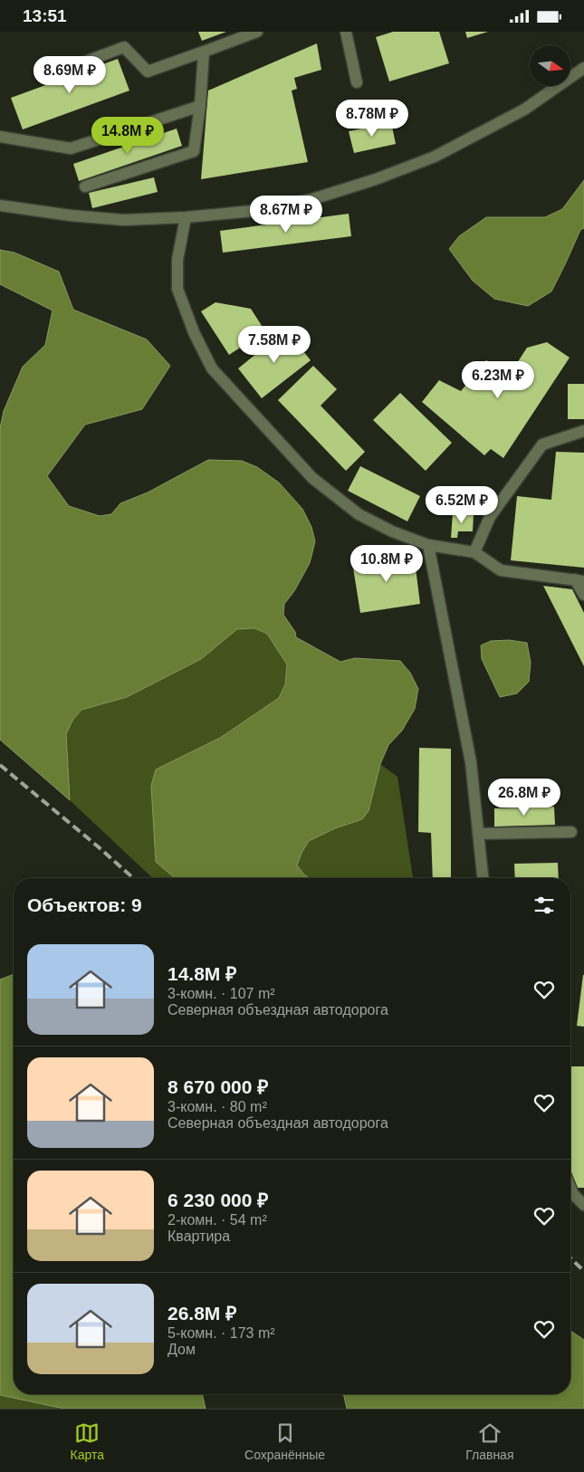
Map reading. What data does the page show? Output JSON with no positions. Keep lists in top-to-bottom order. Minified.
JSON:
{"north":"right","page":{"status":"13:51","price":["8.69M ₽","8.78M ₽","14.8M ₽","8.67M ₽","7.58M ₽","6.23M ₽","6.52M ₽","10.8M ₽","26.8M ₽"],"heading":"Объектов: 9","list":[{"name":"14.8M ₽","note":"3-комн. · 107 m² · Северная объездная автодорога"},{"name":"8 670 000 ₽","note":"3-комн. · 80 m² · Северная объездная автодорога"},{"name":"6 230 000 ₽","note":"2-комн. · 54 m² · Квартира"},{"name":"26.8M ₽","note":"5-комн. · 173 m² · Дом"}],"tabs":["Карта","Сохранённые","Главная"]}}
